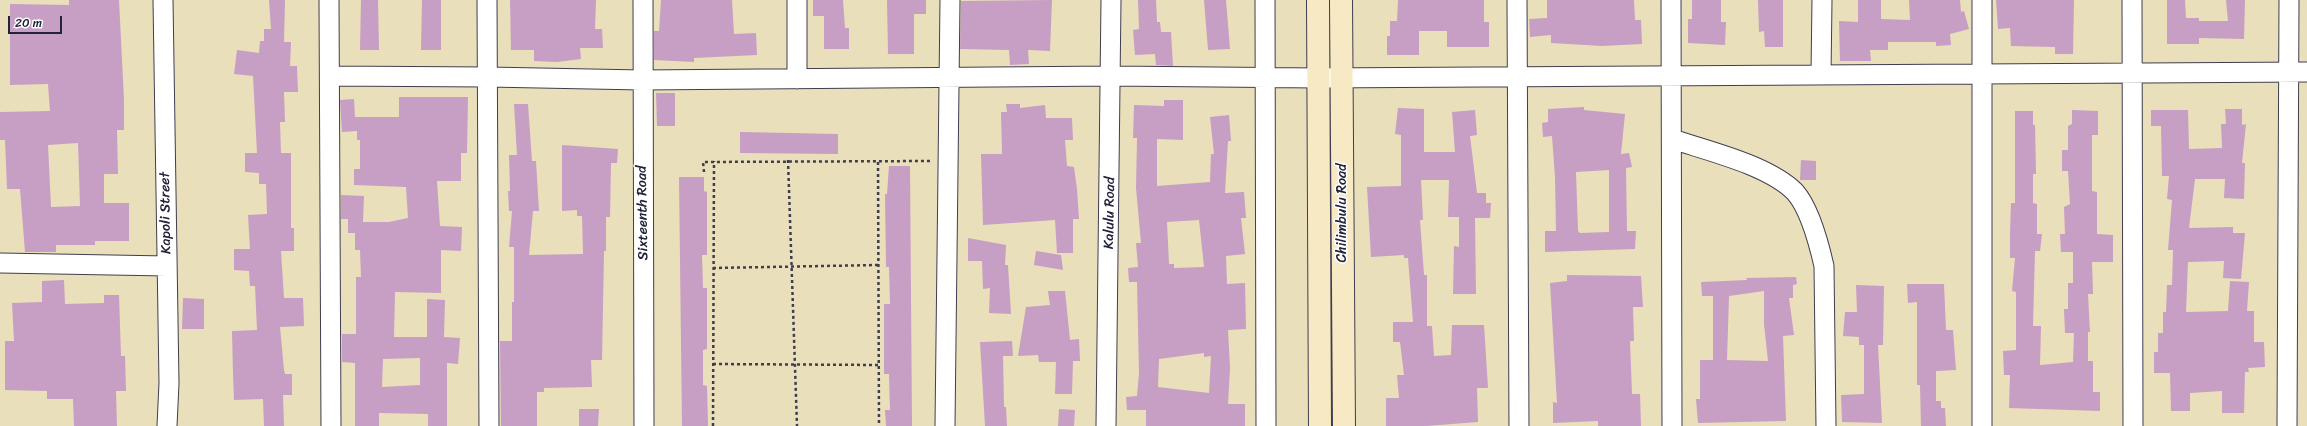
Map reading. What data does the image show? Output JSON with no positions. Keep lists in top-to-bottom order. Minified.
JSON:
{"streets":{"main road":["Chilimbulu Road"],"street":["Kapoli Street","Sixteenth Road","Kalulu Road"]},"scale_bar":"20 m"}
